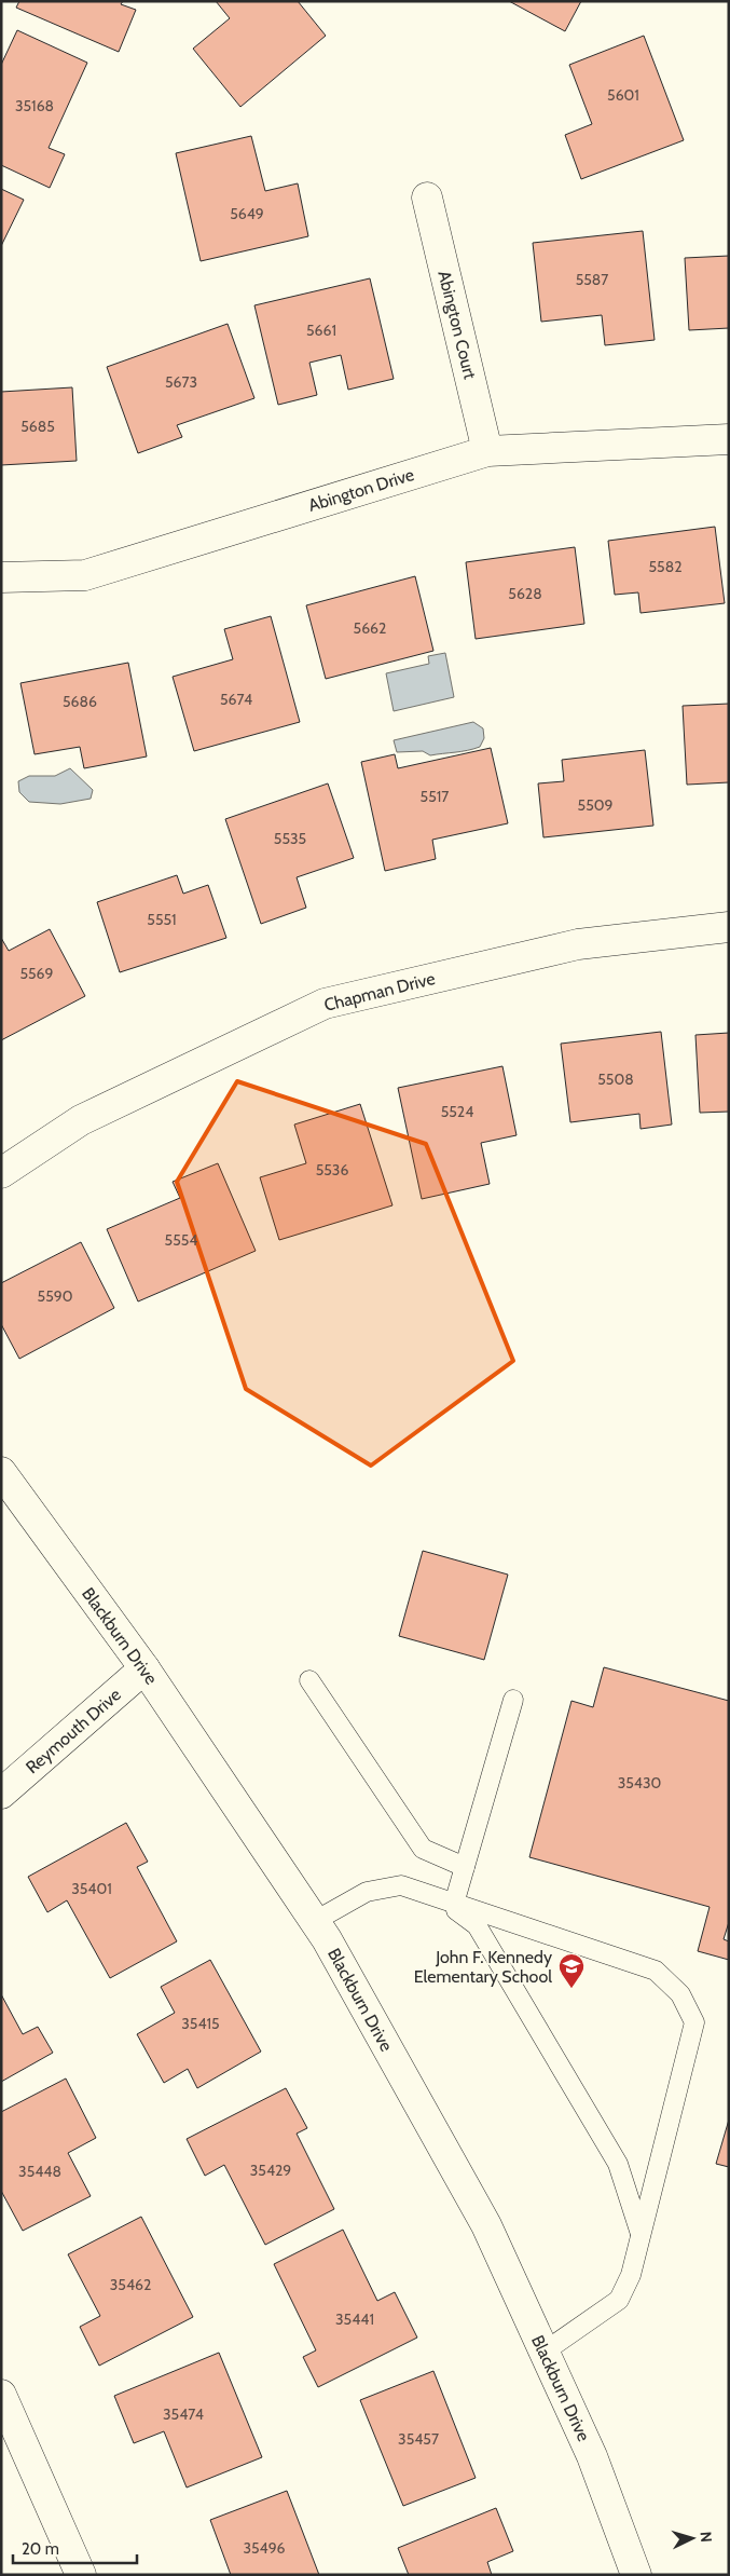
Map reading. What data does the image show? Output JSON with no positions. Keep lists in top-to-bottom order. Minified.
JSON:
{"streets":{"street":["Abington Court","Abington Drive","Chapman Drive","Blackburn Drive","Reymouth Drive"]},"crossings":[["Abington Court","Abington Drive"],["Blackburn Drive","Reymouth Drive"]],"places":{"school or university":["John F. Kennedy Elementary School"]},"house_numbers":["5601","35168","5649","5587","5661","5673","5685","5582","5628","5662","5674","5686","5517","5509","5535","5551","5569","5508","5524","5536","5554","5590","35430","35401","35415","35429","35448","35462","35441","35474","35457","35496"],"scale_bar":"20 m","north":"right"}
